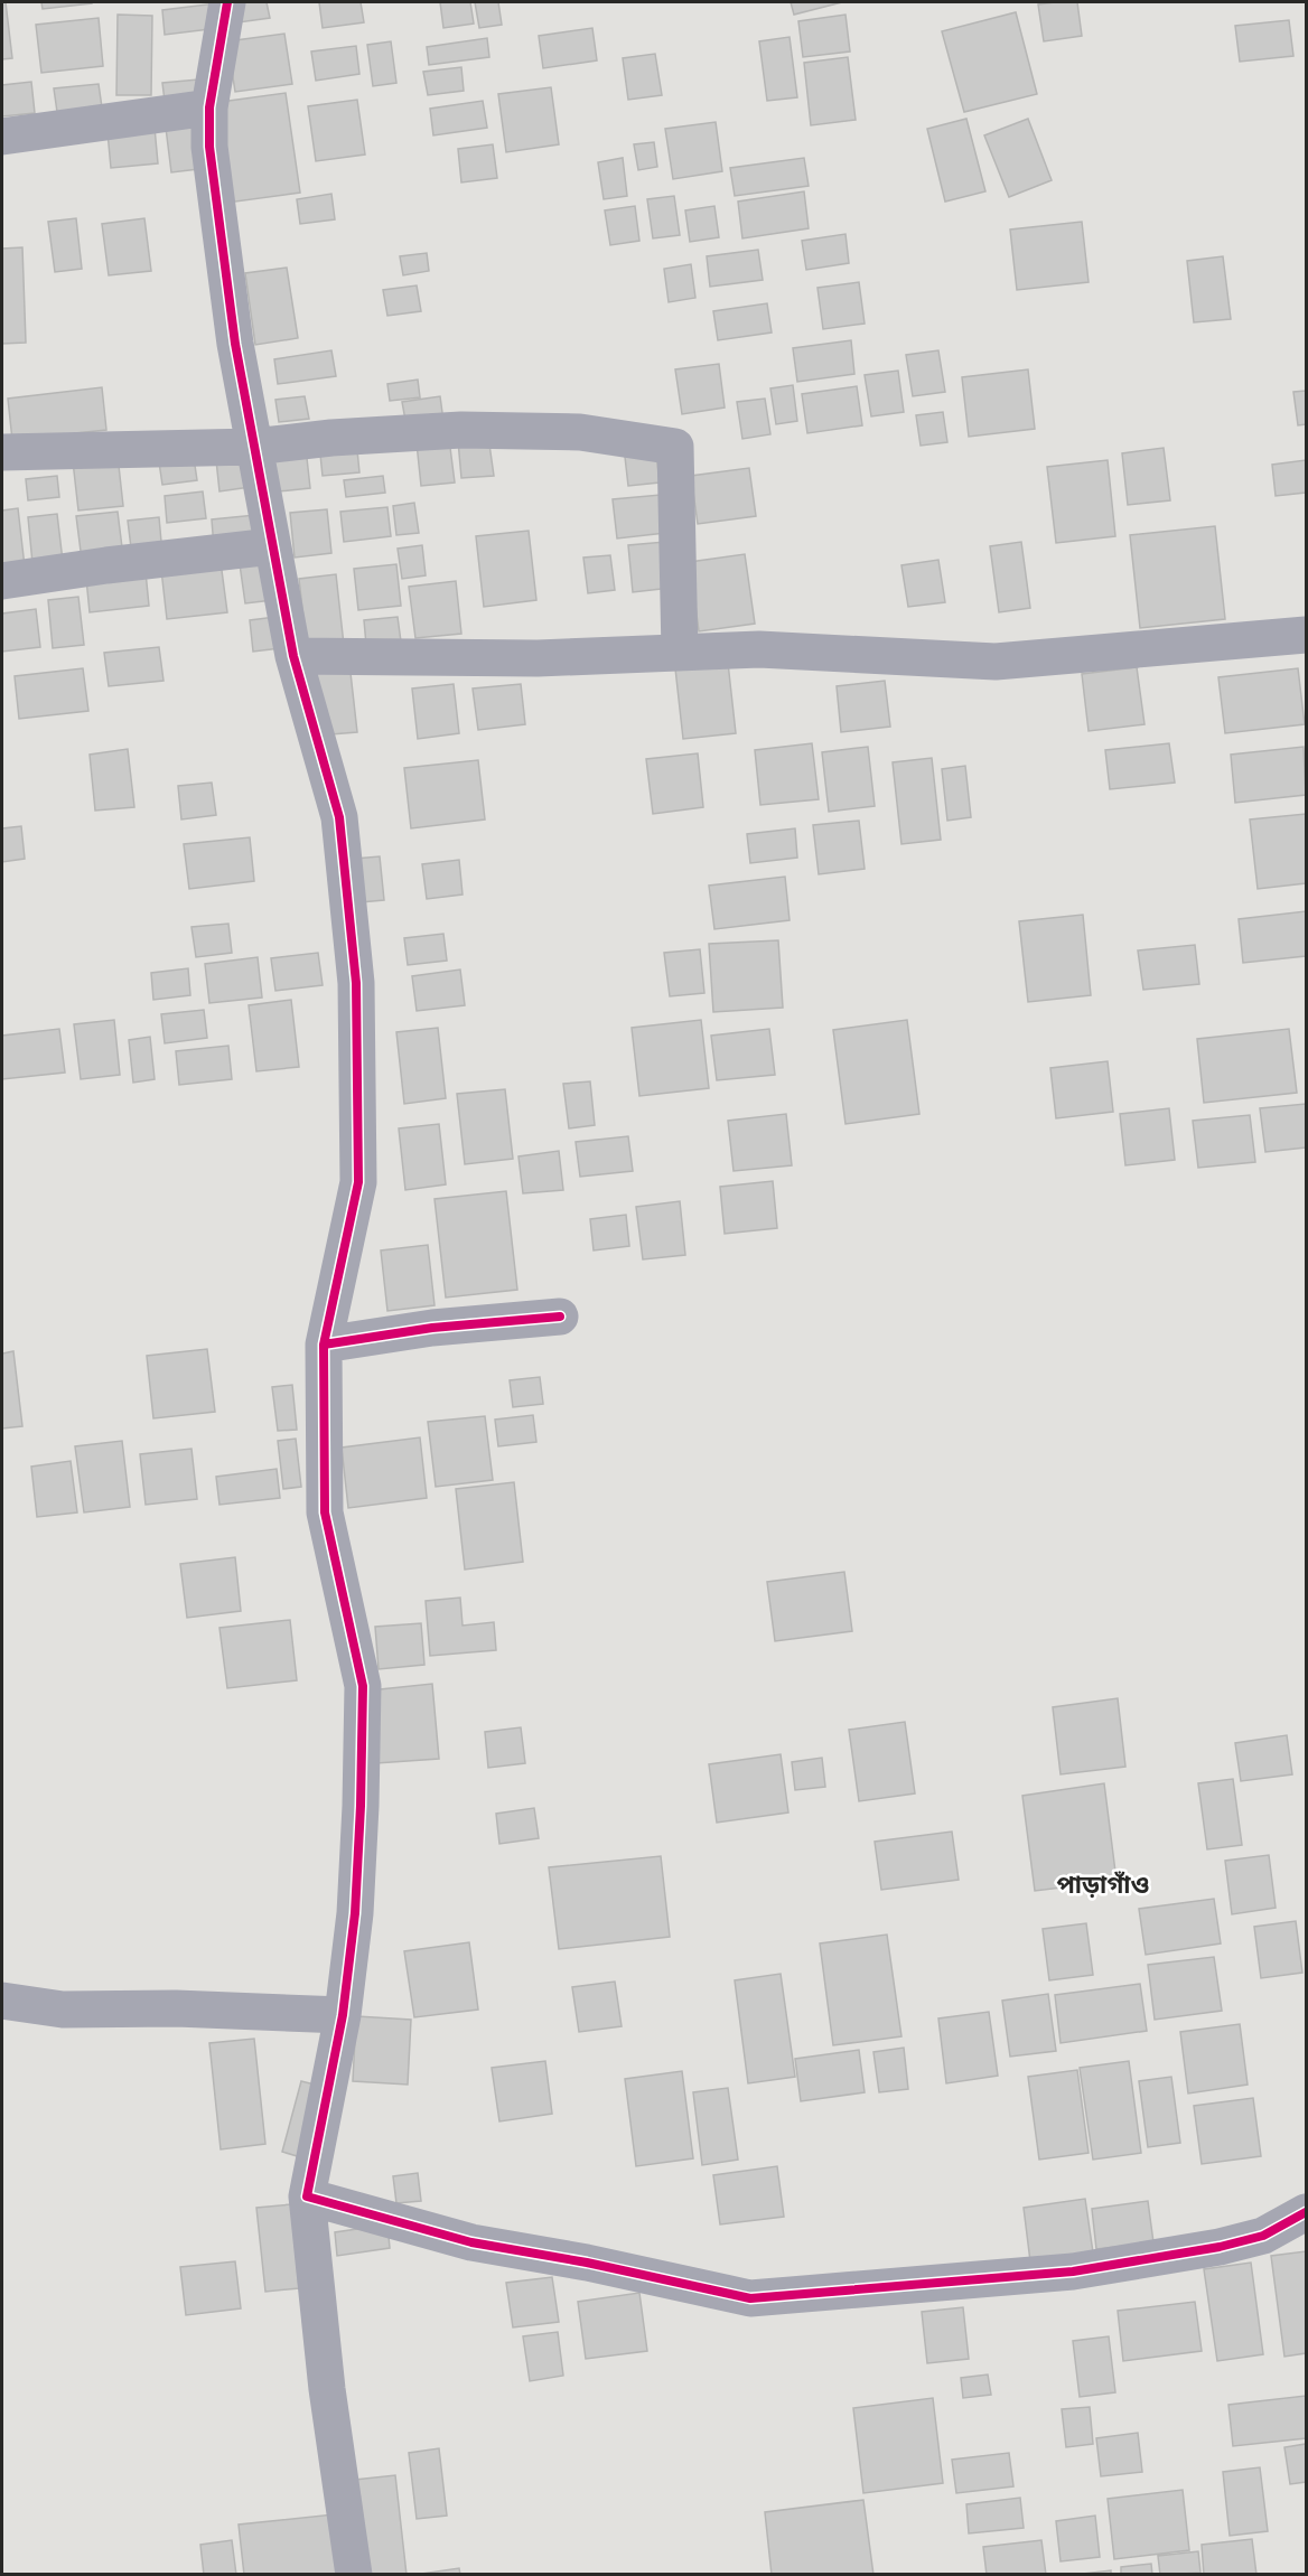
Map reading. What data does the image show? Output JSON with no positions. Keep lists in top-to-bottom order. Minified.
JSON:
{"districts":["পাড়াগাঁও"]}
